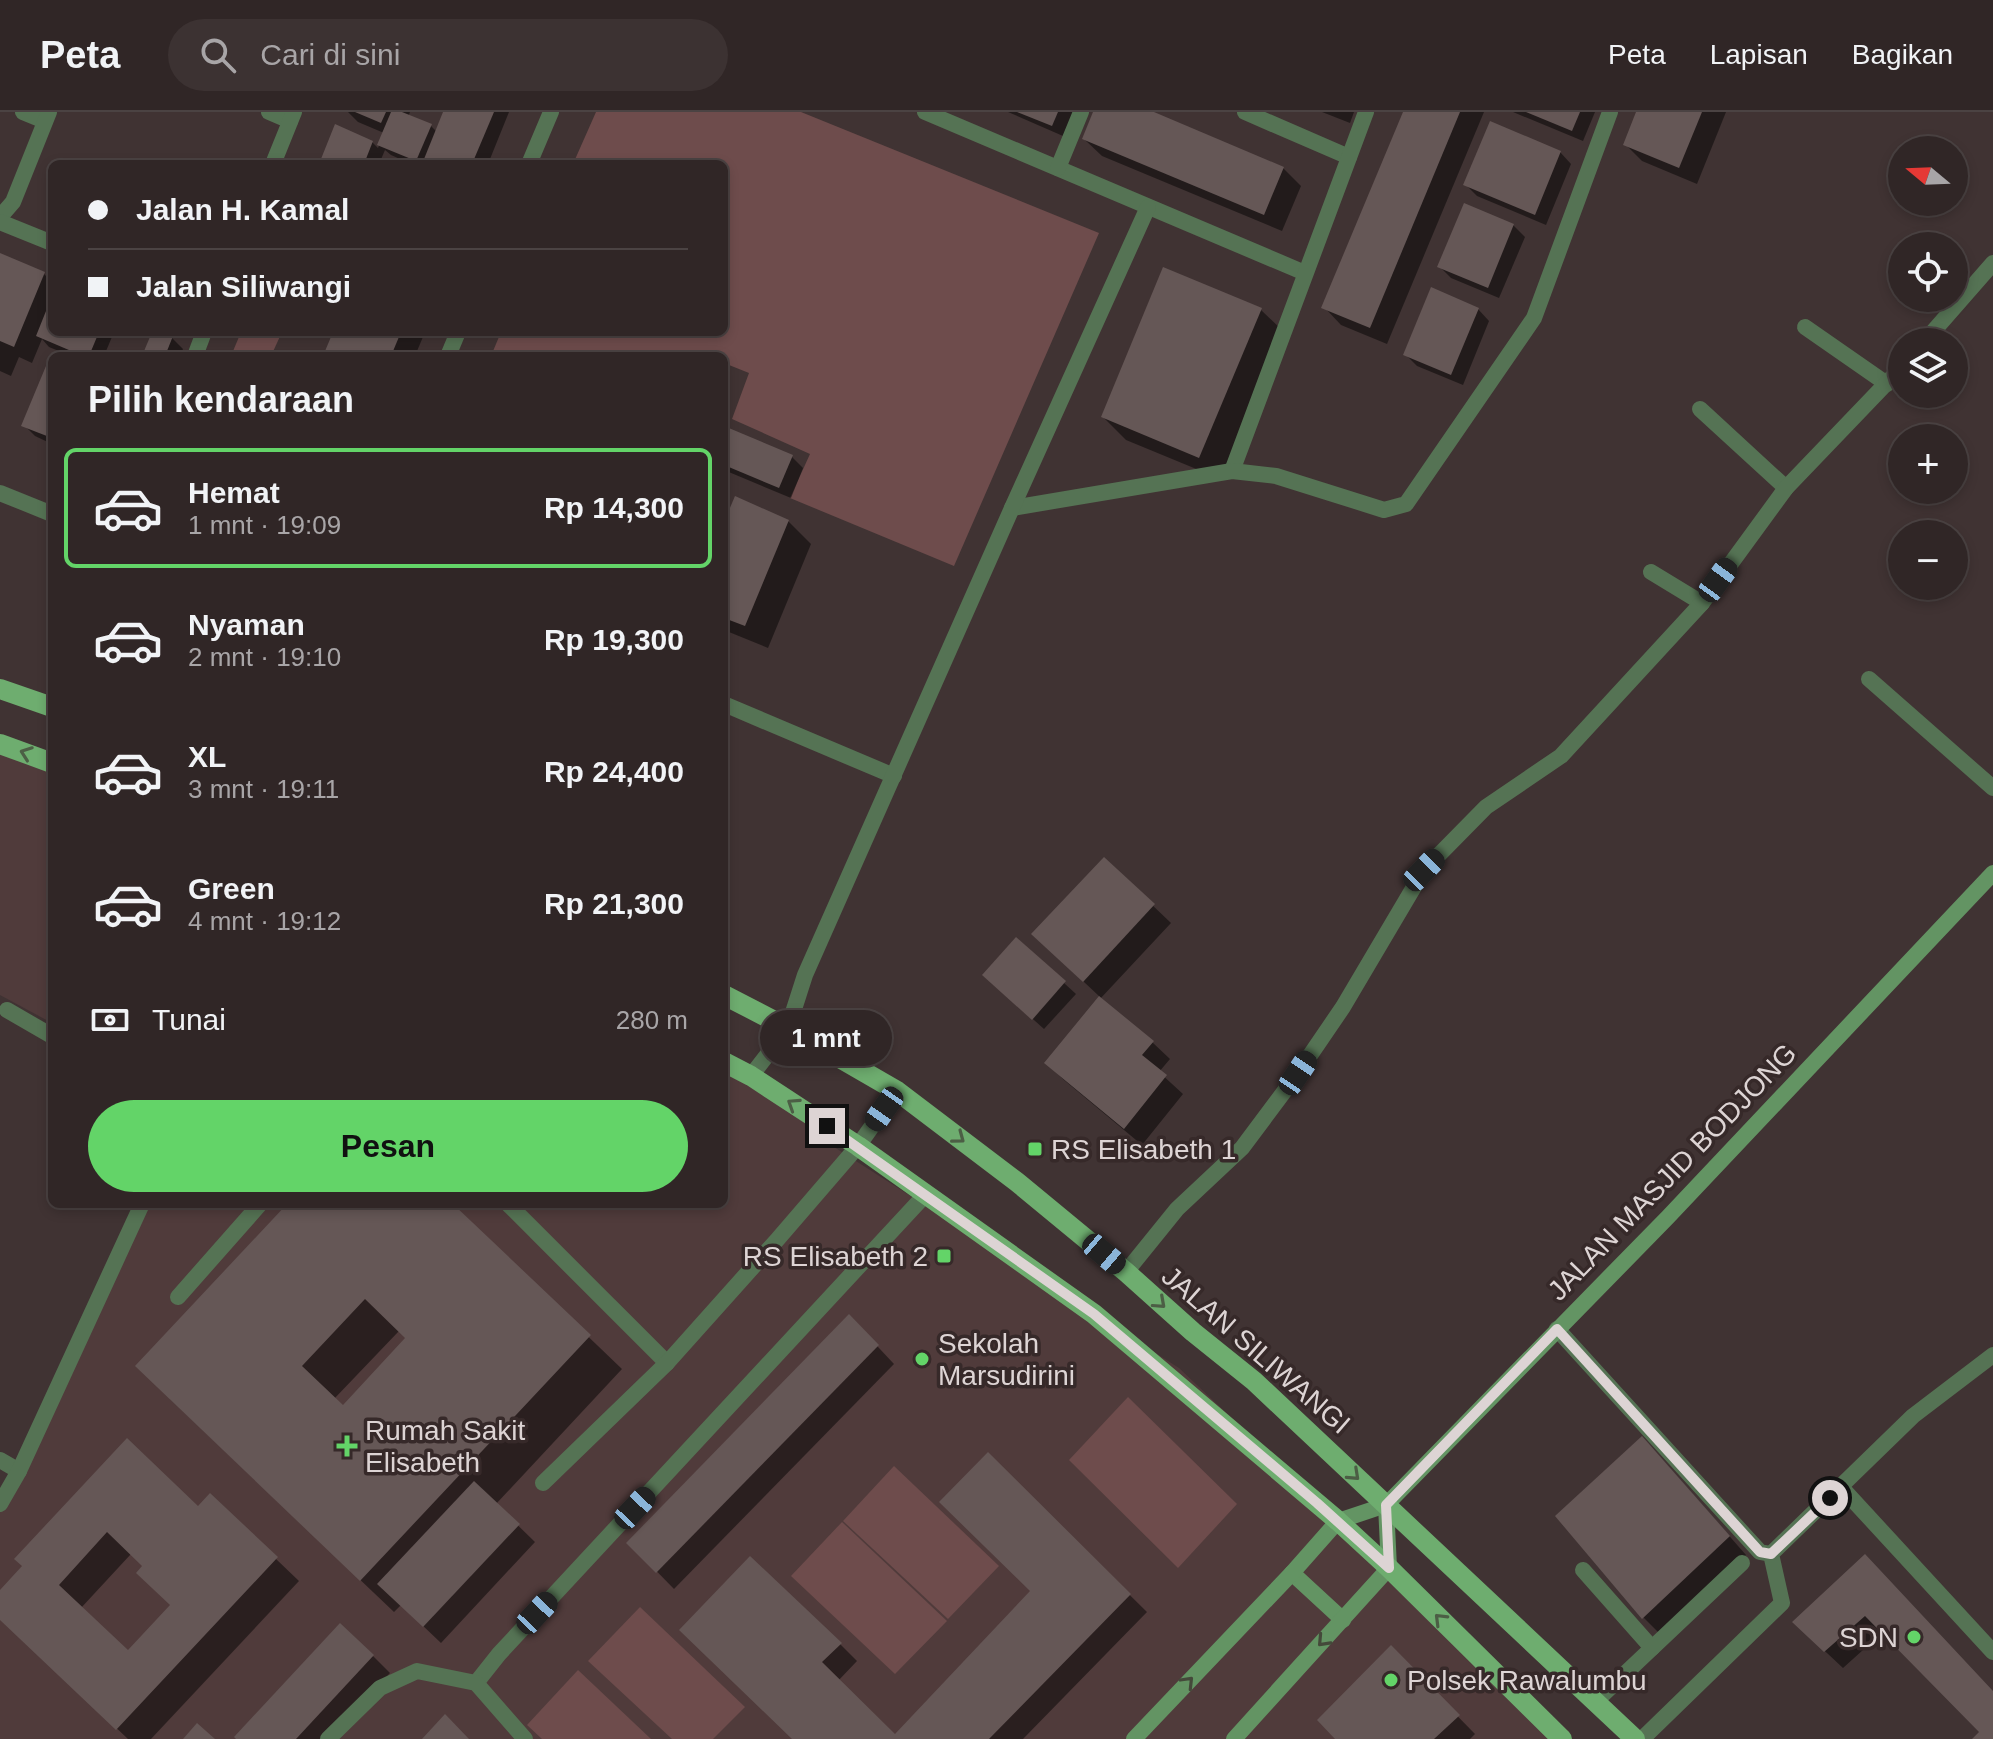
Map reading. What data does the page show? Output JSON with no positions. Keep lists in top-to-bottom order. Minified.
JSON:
{"streets":{"main road":["JALAN SILIWANGI"],"street":["JALAN MASJID BODJONG"]},"crossings":[["JALAN MASJID BODJONG","JALAN SILIWANGI"]],"places":{"transit":["RS Elisabeth 1","RS Elisabeth 2"],"other":["Sekolah Marsudirini","SDN","Polsek Rawalumbu"],"health":["Rumah Sakit Elisabeth"]},"north":"left","page":{"header":"Peta","search":"Cari di sini","nav":["Peta","Lapisan","Bagikan"],"map_buttons":["+","−"],"banner":["Jalan H. Kamal","Jalan Siliwangi"],"heading":"Pilih kendaraan","list":[{"name":"Hemat","note":"1 mnt · 19:09","value":"Rp 14,300"},{"name":"Nyaman","note":"2 mnt · 19:10","value":"Rp 19,300"},{"name":"XL","note":"3 mnt · 19:11","value":"Rp 24,400"},{"name":"Green","note":"4 mnt · 19:12","value":"Rp 21,300"}],"pay":["Tunai","280 m"],"bubble":"1 mnt","buttons":"Pesan"}}
